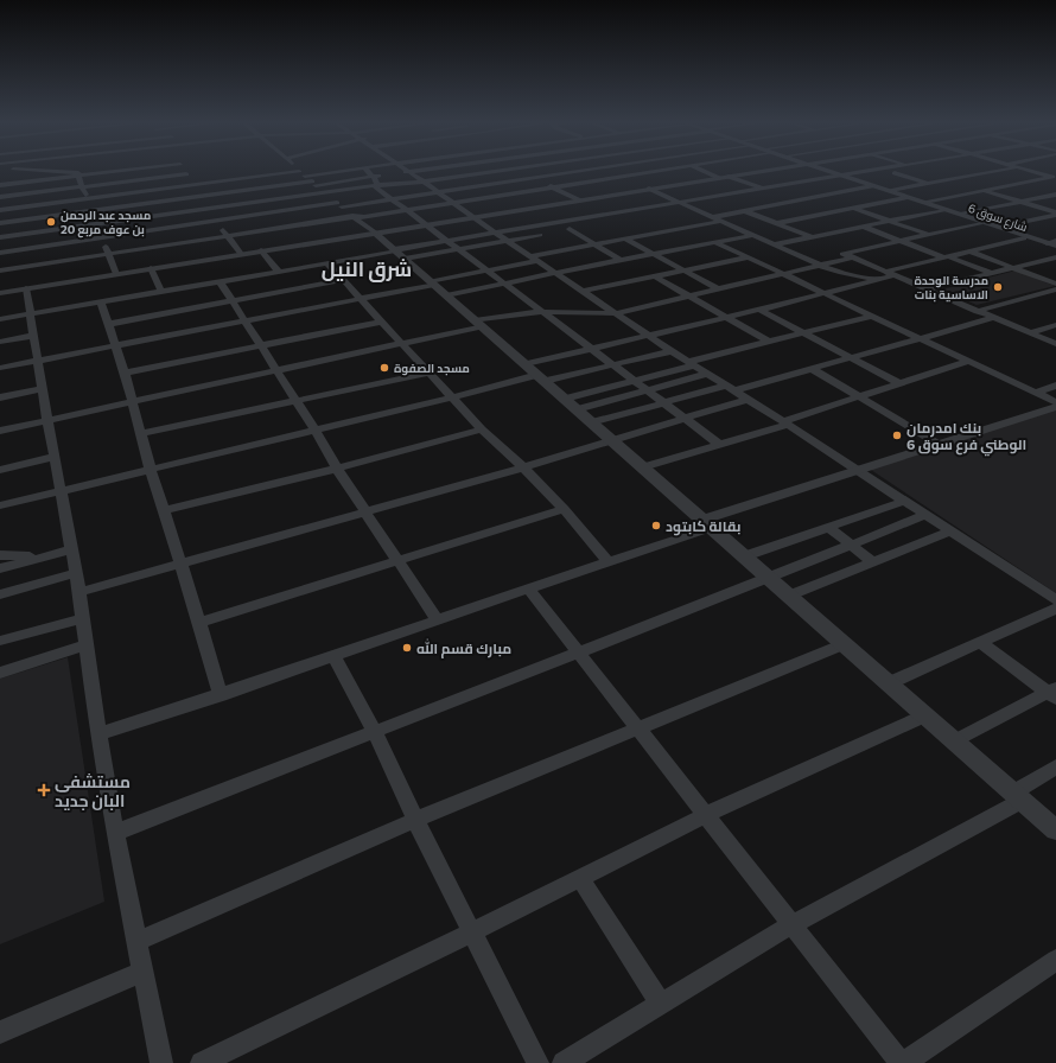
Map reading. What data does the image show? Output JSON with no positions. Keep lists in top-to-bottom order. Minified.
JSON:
{"streets":{"street":["شارع سوق 6"]},"districts":["شرق النيل"],"places":{"other":["مسجد عبد الرحمن بن عوف مربع 20","مدرسة الوحدة الاساسية بنات","مسجد الصفوة","بنك امدرمان الوطني فرع سوق 6","بقالة كابتود","مبارك قسم الله"],"health":["مستشفى البان جديد"]}}
